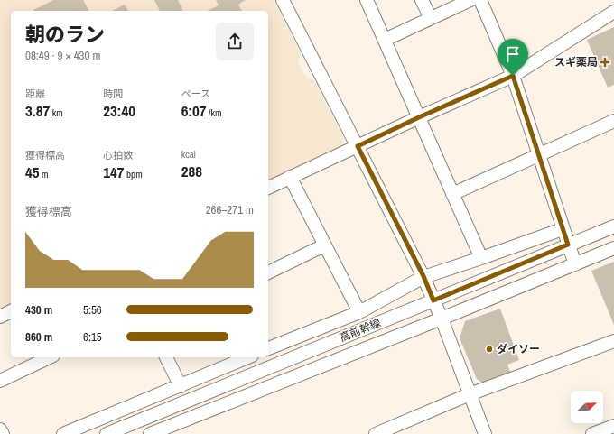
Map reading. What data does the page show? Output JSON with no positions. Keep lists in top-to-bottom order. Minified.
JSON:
{"streets":{"street":["高前幹線"]},"places":{"health":["スギ薬局"],"other":["ダイソー"]},"north":"top right","page":{"heading":["朝のラン","08:49 · 9 × 430 m"],"stats":[["距離","3.87 km"],["時間","23:40"],["ペース","6:07 /km"],["獲得標高","45 m"],["心拍数","147 bpm"],["kcal","288"]],"chart":["獲得標高","266–271 m"],"list":[{"name":"430 m","note":"5:56"},{"name":"860 m","note":"6:15"}]}}
